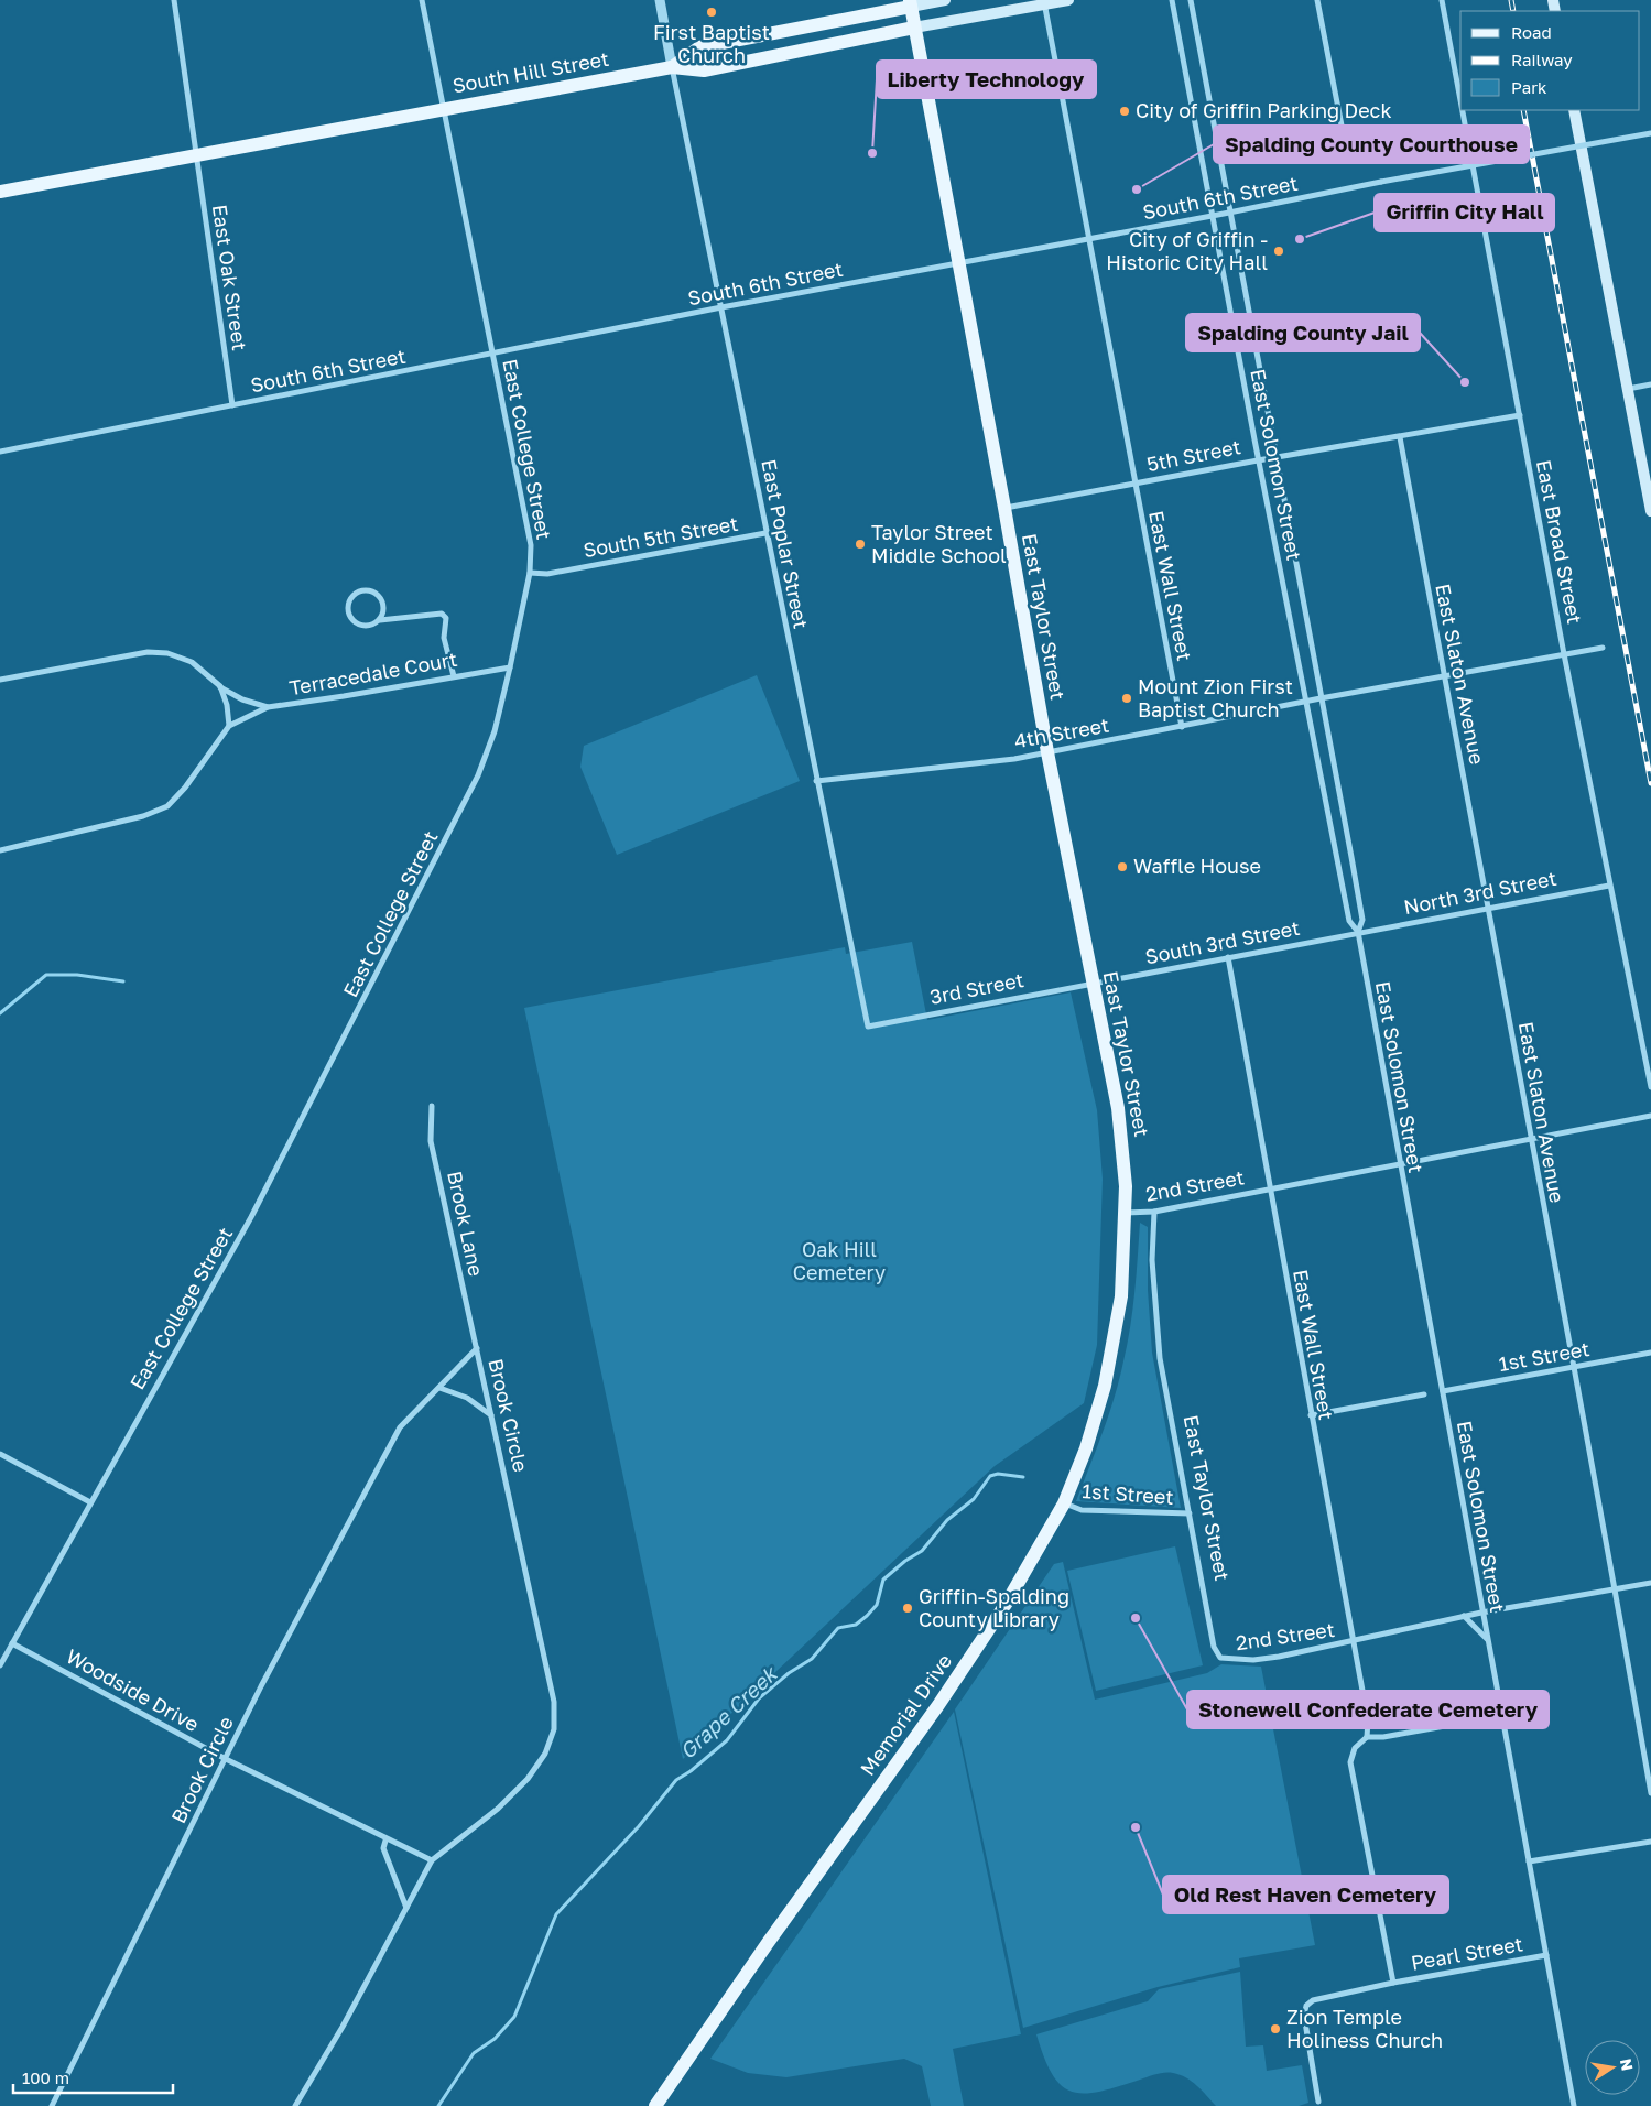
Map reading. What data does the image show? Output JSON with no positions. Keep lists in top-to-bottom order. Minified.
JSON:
{"streets":{"main road":["South Hill Street","East Taylor Street","Memorial Drive"],"street":["South 6th Street","East Oak Street","East College Street","5th Street","East Solomon Street","South 5th Street","East Broad Street","East Poplar Street","East Wall Street","Terracedale Court","East Slaton Avenue","4th Street","North 3rd Street","South 3rd Street","3rd Street","2nd Street","Brook Lane","1st Street","Brook Circle","Woodside Drive","Pearl Street"]},"crossings":[["South Hill Street","East Oak Street"],["South Hill Street","East College Street"],["South Hill Street","East Poplar Street"],["South Hill Street","East Wall Street"],["South Hill Street","East Taylor Street"],["South 6th Street","East Oak Street"],["South 6th Street","East College Street"],["South 6th Street","East Solomon Street"],["South 6th Street","East Poplar Street"],["South 6th Street","East Wall Street"],["South 6th Street","East Taylor Street"],["East College Street","South 5th Street"],["East College Street","Terracedale Court"],["East College Street","Woodside Drive"],["5th Street","East Solomon Street"],["5th Street","East Broad Street"],["5th Street","East Wall Street"],["5th Street","East Taylor Street"],["5th Street","East Slaton Avenue"],["East Solomon Street","4th Street"],["East Solomon Street","North 3rd Street"],["East Solomon Street","South 3rd Street"],["East Solomon Street","2nd Street"],["East Solomon Street","1st Street"],["East Solomon Street","Pearl Street"],["South 5th Street","East Poplar Street"],["East Broad Street","4th Street"],["East Broad Street","North 3rd Street"],["East Poplar Street","4th Street"],["East Poplar Street","3rd Street"],["East Wall Street","4th Street"],["East Wall Street","South 3rd Street"],["East Wall Street","2nd Street"],["East Taylor Street","4th Street"],["East Taylor Street","South 3rd Street"],["East Taylor Street","3rd Street"],["East Taylor Street","2nd Street"],["East Taylor Street","1st Street"],["East Taylor Street","Memorial Drive"],["East Slaton Avenue","4th Street"],["East Slaton Avenue","North 3rd Street"],["East Slaton Avenue","2nd Street"],["East Slaton Avenue","1st Street"],["North 3rd Street","South 3rd Street"],["South 3rd Street","3rd Street"],["2nd Street","Memorial Drive"],["Brook Lane","Brook Circle"],["1st Street","Memorial Drive"],["Brook Circle","Woodside Drive"]],"water":["Grape Creek"],"parks":["Oak Hill Cemetery"],"places":["First Baptist Church","City of Griffin Parking Deck","Liberty Technology","Spalding County Courthouse","Griffin City Hall","City of Griffin - Historic City Hall","Spalding County Jail","Taylor Street Middle School","Mount Zion First Baptist Church","Waffle House","Griffin-Spalding County Library","Stonewell Confederate Cemetery","Old Rest Haven Cemetery","Zion Temple Holiness Church"],"legend":["Road","Railway","Park"],"scale_bar":"100 m","north":"right"}
